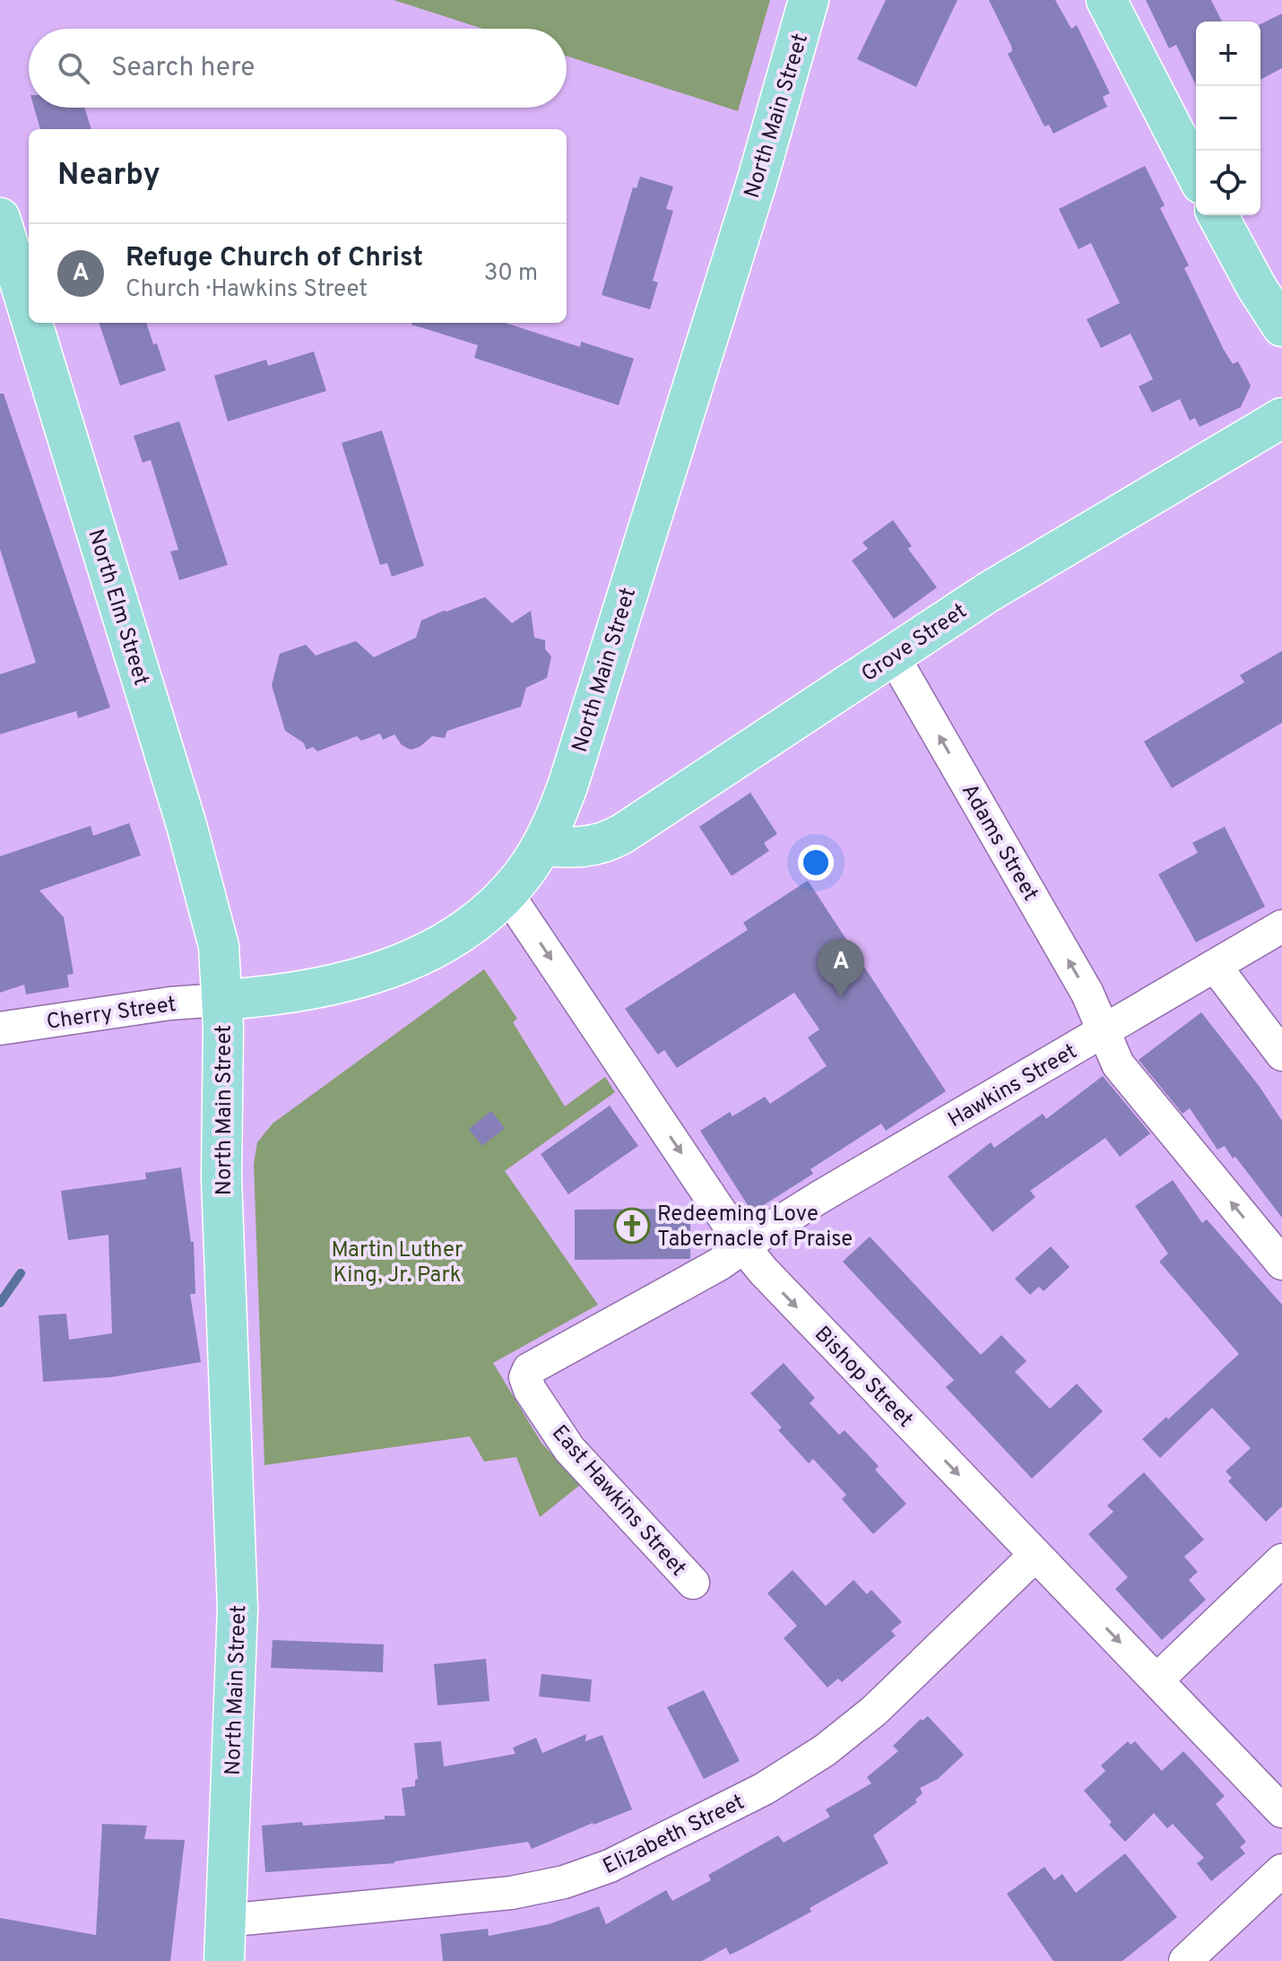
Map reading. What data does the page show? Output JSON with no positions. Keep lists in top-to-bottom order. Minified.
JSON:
{"streets":{"main road":["North Main Street","North Elm Street","Grove Street"],"street":["Adams Street","Cherry Street","Hawkins Street","Bishop Street","East Hawkins Street","Elizabeth Street"]},"crossings":[["North Main Street","North Elm Street"],["North Main Street","Grove Street"],["North Main Street","Cherry Street"],["North Main Street","Bishop Street"],["North Main Street","Elizabeth Street"],["North Elm Street","Cherry Street"],["Grove Street","Adams Street"],["Adams Street","Hawkins Street"],["Hawkins Street","Bishop Street"],["Hawkins Street","East Hawkins Street"],["Bishop Street","East Hawkins Street"],["Bishop Street","Elizabeth Street"]],"one_way":["Adams Street","Bishop Street"],"parks":["Martin Luther King, Jr. Park"],"places":{"church":["Redeeming Love Tabernacle of Praise"]},"page":{"map_buttons":["+","−"],"search":"Search here","heading":"Nearby","list":[{"mark":"A","name":"Refuge Church of Christ","note":"Church · Hawkins Street","value":"30 m"}],"pins":"A"}}
